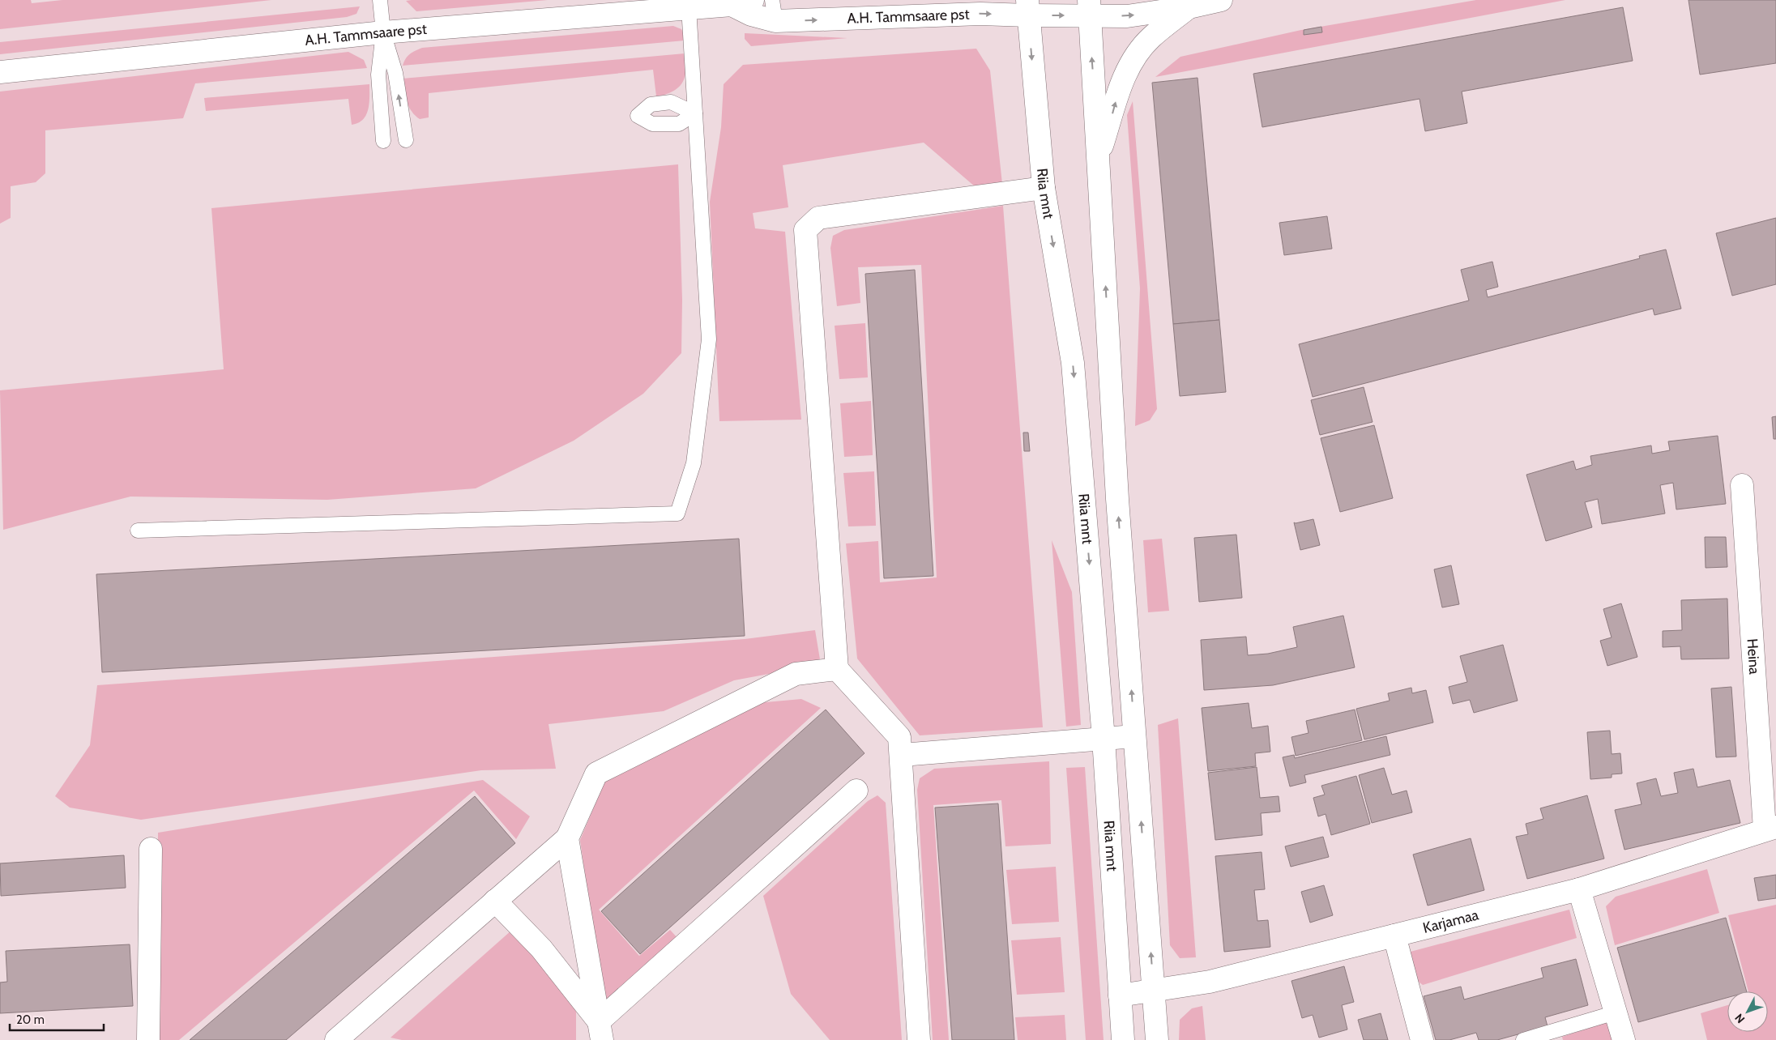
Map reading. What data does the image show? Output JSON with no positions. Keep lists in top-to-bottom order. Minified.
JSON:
{"streets":{"street":["A.H. Tammsaare pst","Riia mnt","Heina","Karjamaa"]},"crossings":[["A.H. Tammsaare pst","Riia mnt"],["Riia mnt","Karjamaa"],["Heina","Karjamaa"]],"scale_bar":"20 m","north":"bottom left"}
